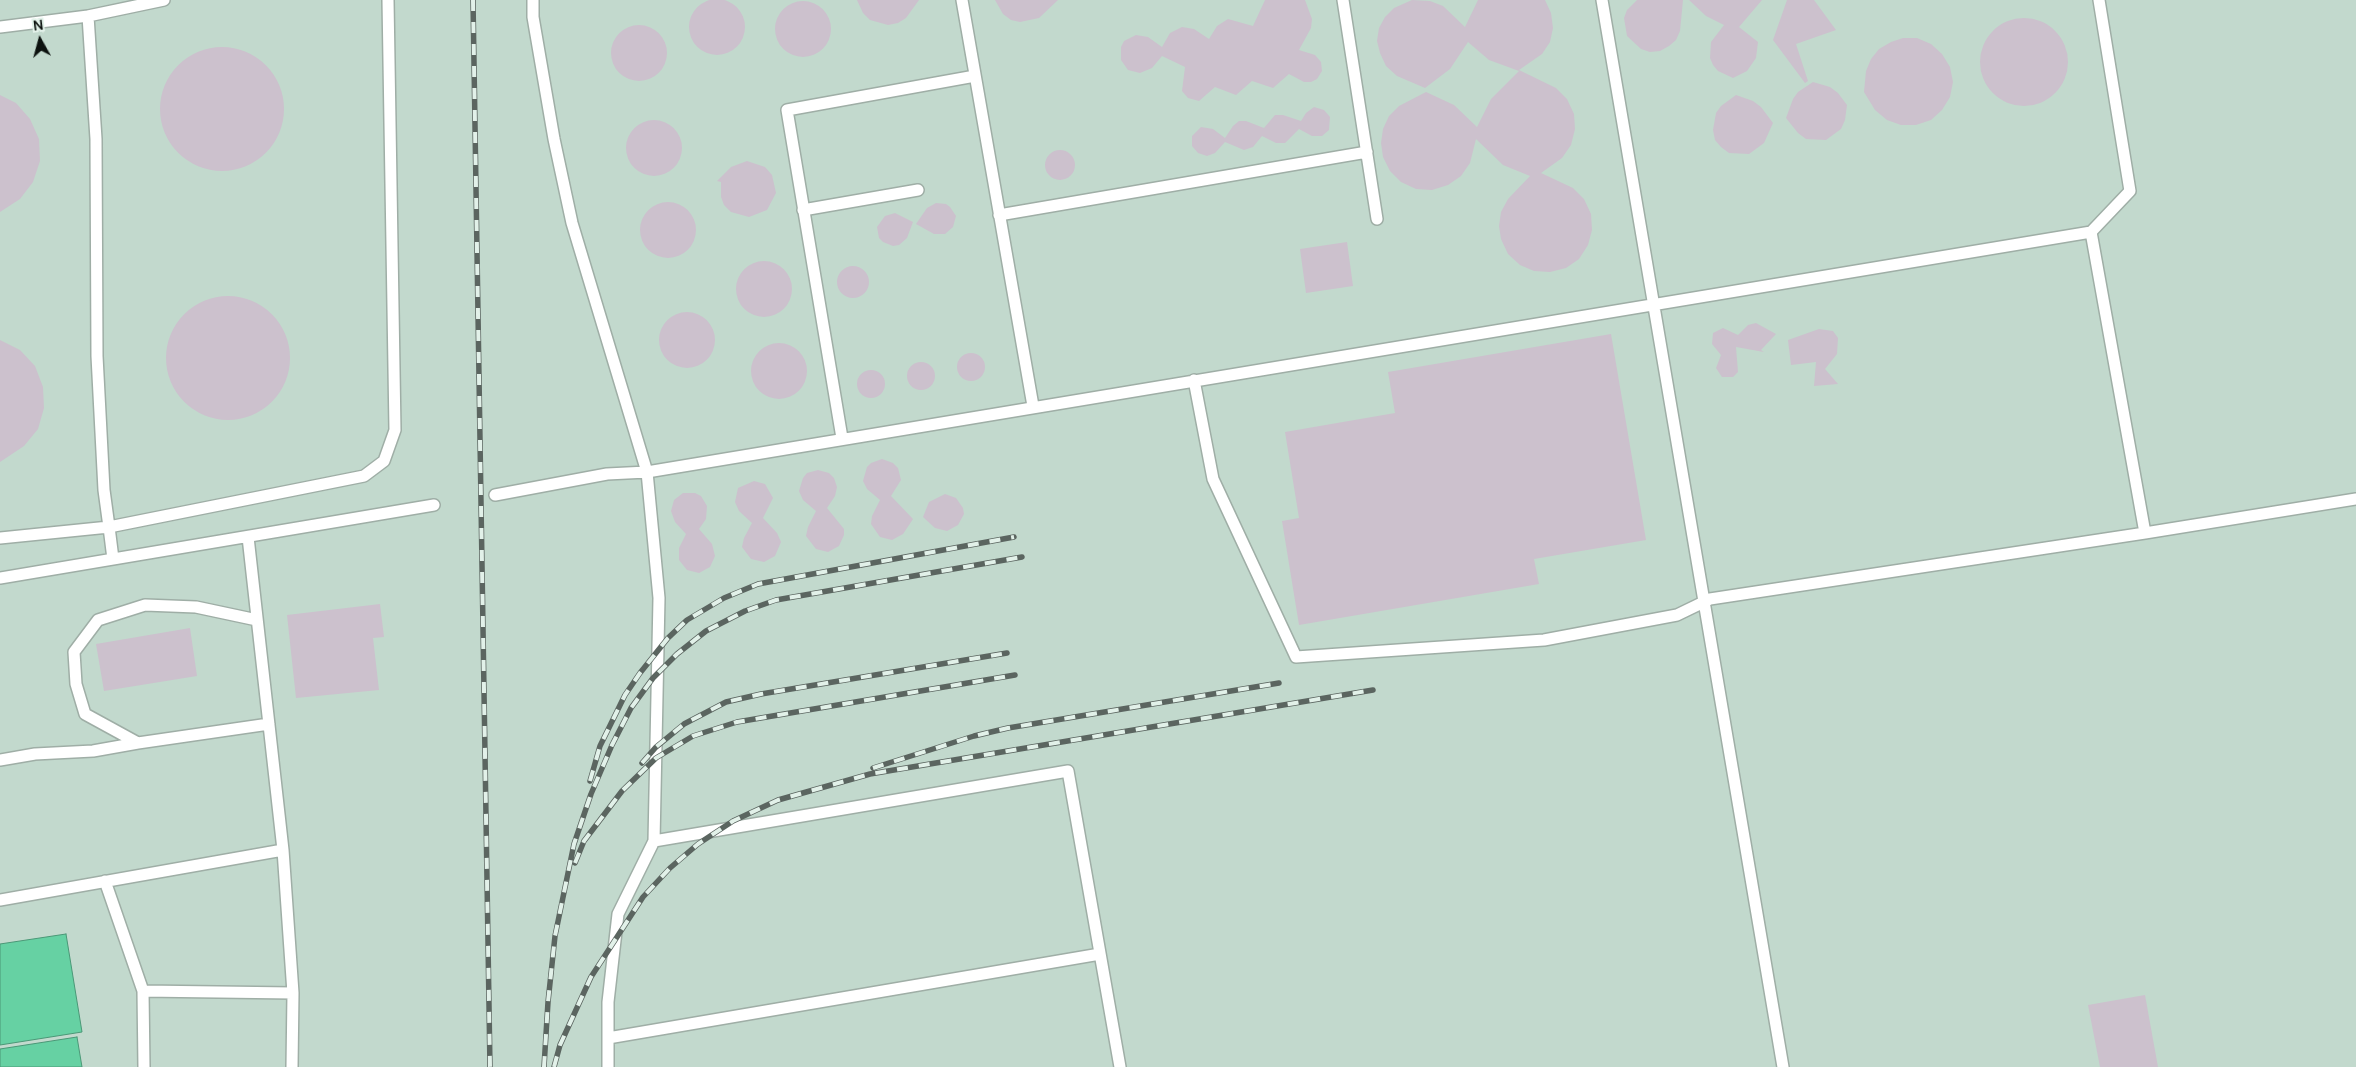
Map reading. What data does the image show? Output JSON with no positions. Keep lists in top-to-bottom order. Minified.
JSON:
{"north":"top"}
